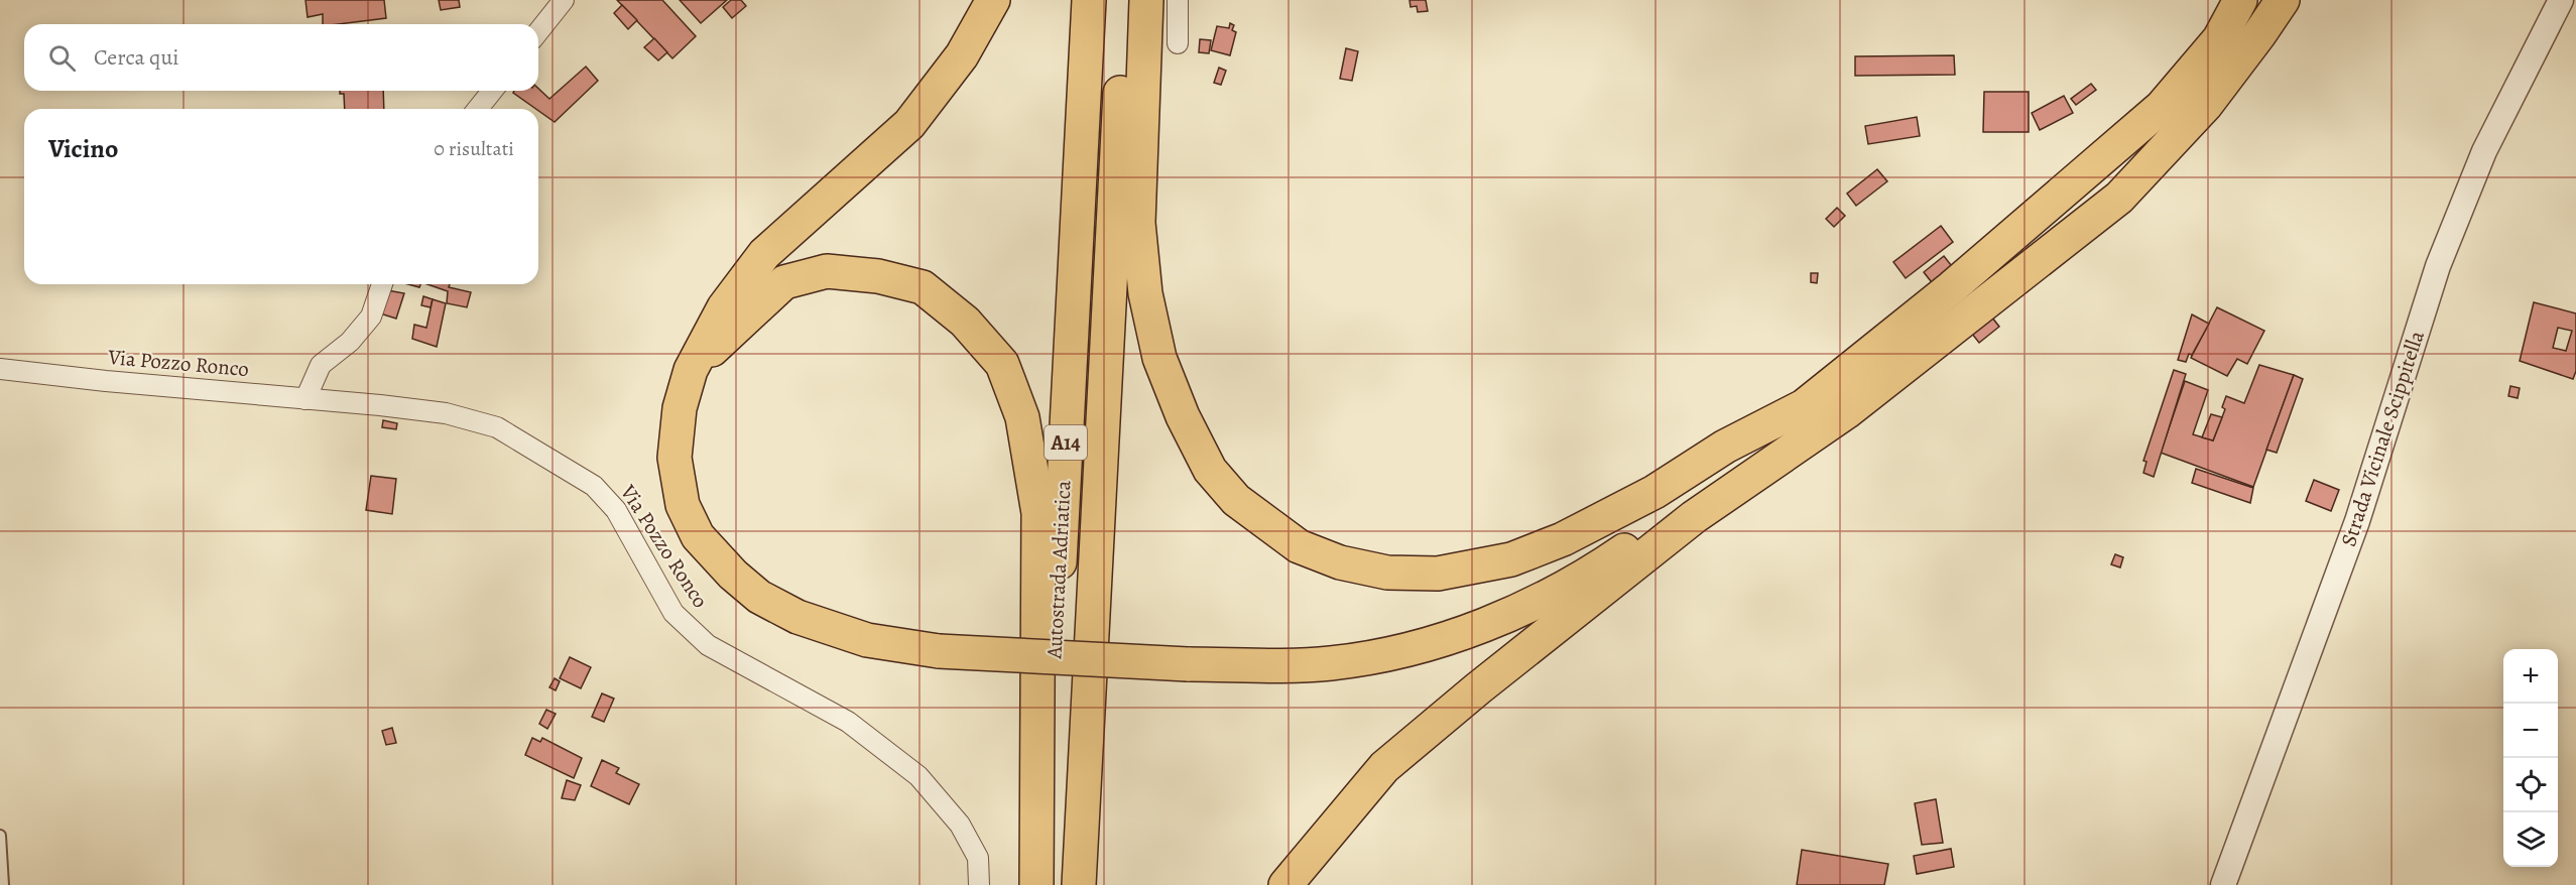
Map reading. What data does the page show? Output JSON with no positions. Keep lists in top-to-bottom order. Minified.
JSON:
{"streets":{"highway":["A14","Autostrada Adriatica"],"street":["Via Pozzo Ronco","Strada Vicinale Scippitella"]},"page":{"search":"Cerca qui","heading":["Vicino","0 risultati"],"map_buttons":["+","−"]}}
